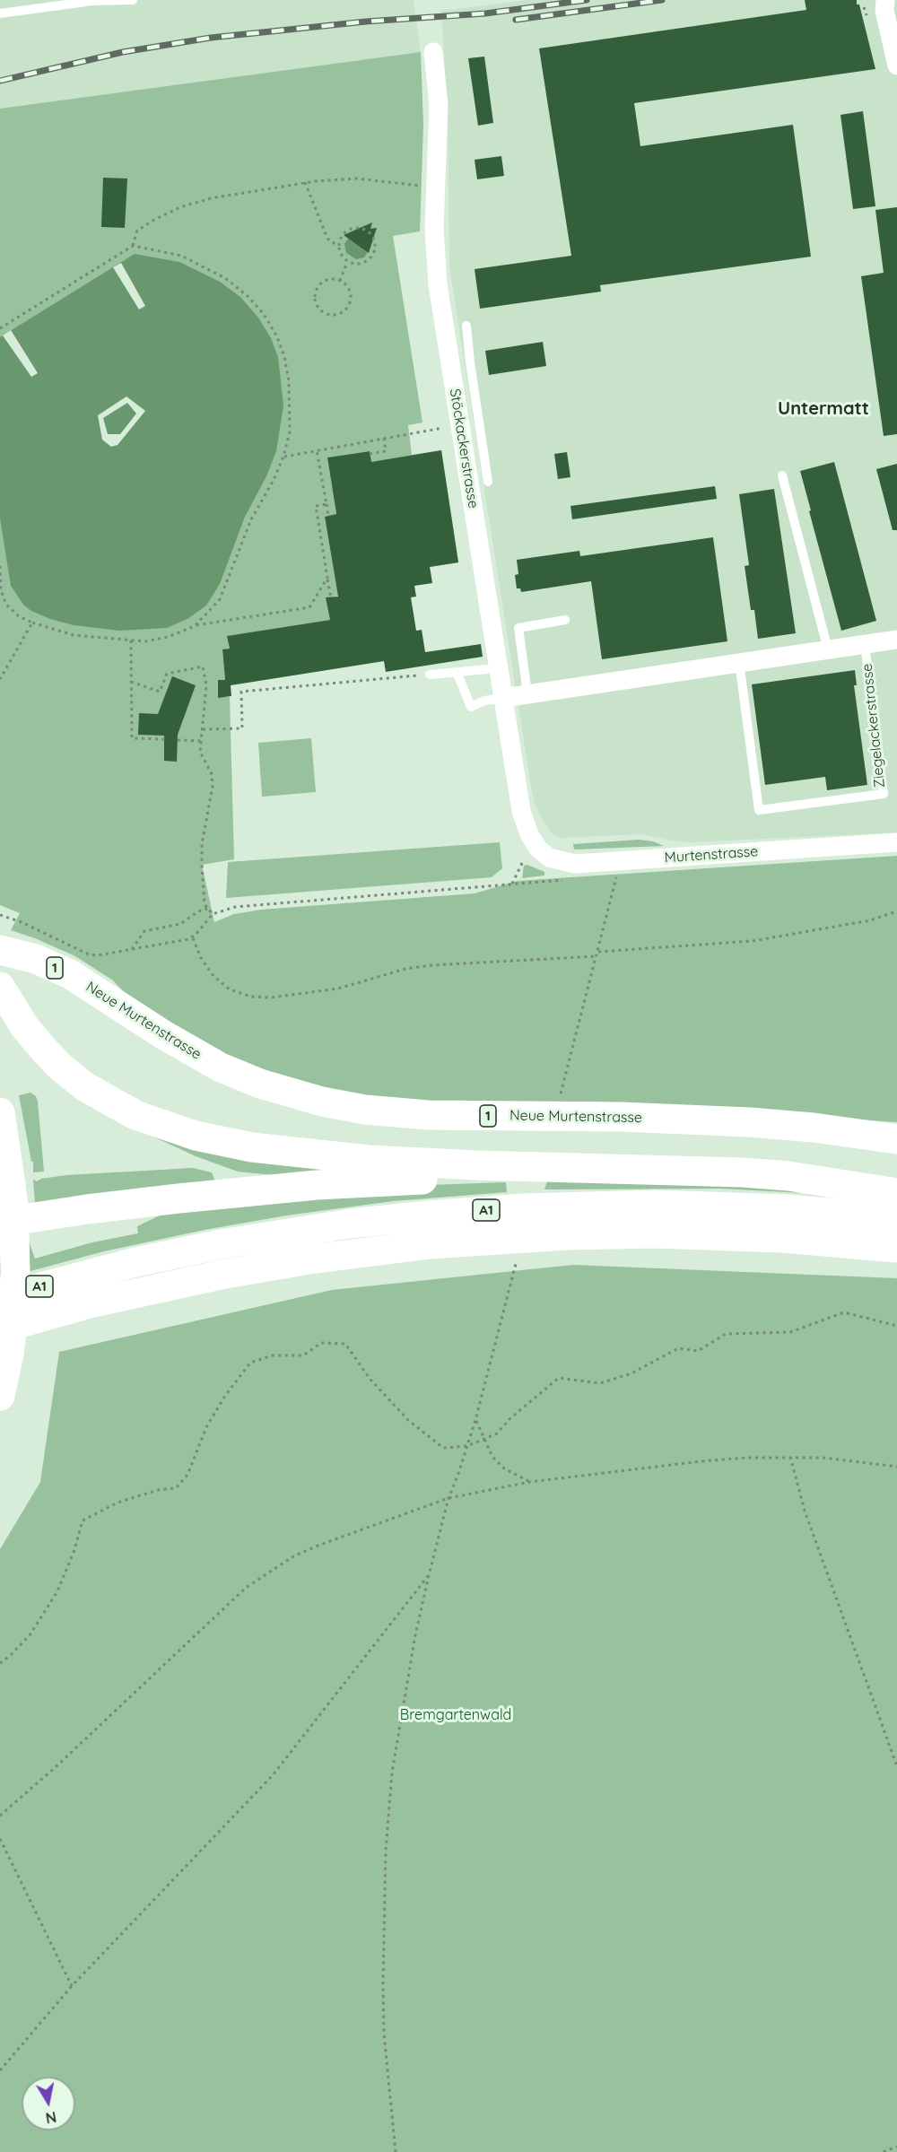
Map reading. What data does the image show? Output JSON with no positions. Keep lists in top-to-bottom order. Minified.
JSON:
{"streets":{"main road":["1","Neue Murtenstrasse","A1"],"street":["Stöckackerstrasse","Ziegelackerstrasse","Murtenstrasse"]},"crossings":[["Stöckackerstrasse","Ziegelackerstrasse"],["Stöckackerstrasse","Murtenstrasse"]],"districts":["Untermatt"],"parks":["Bremgartenwald"],"north":"bottom"}
